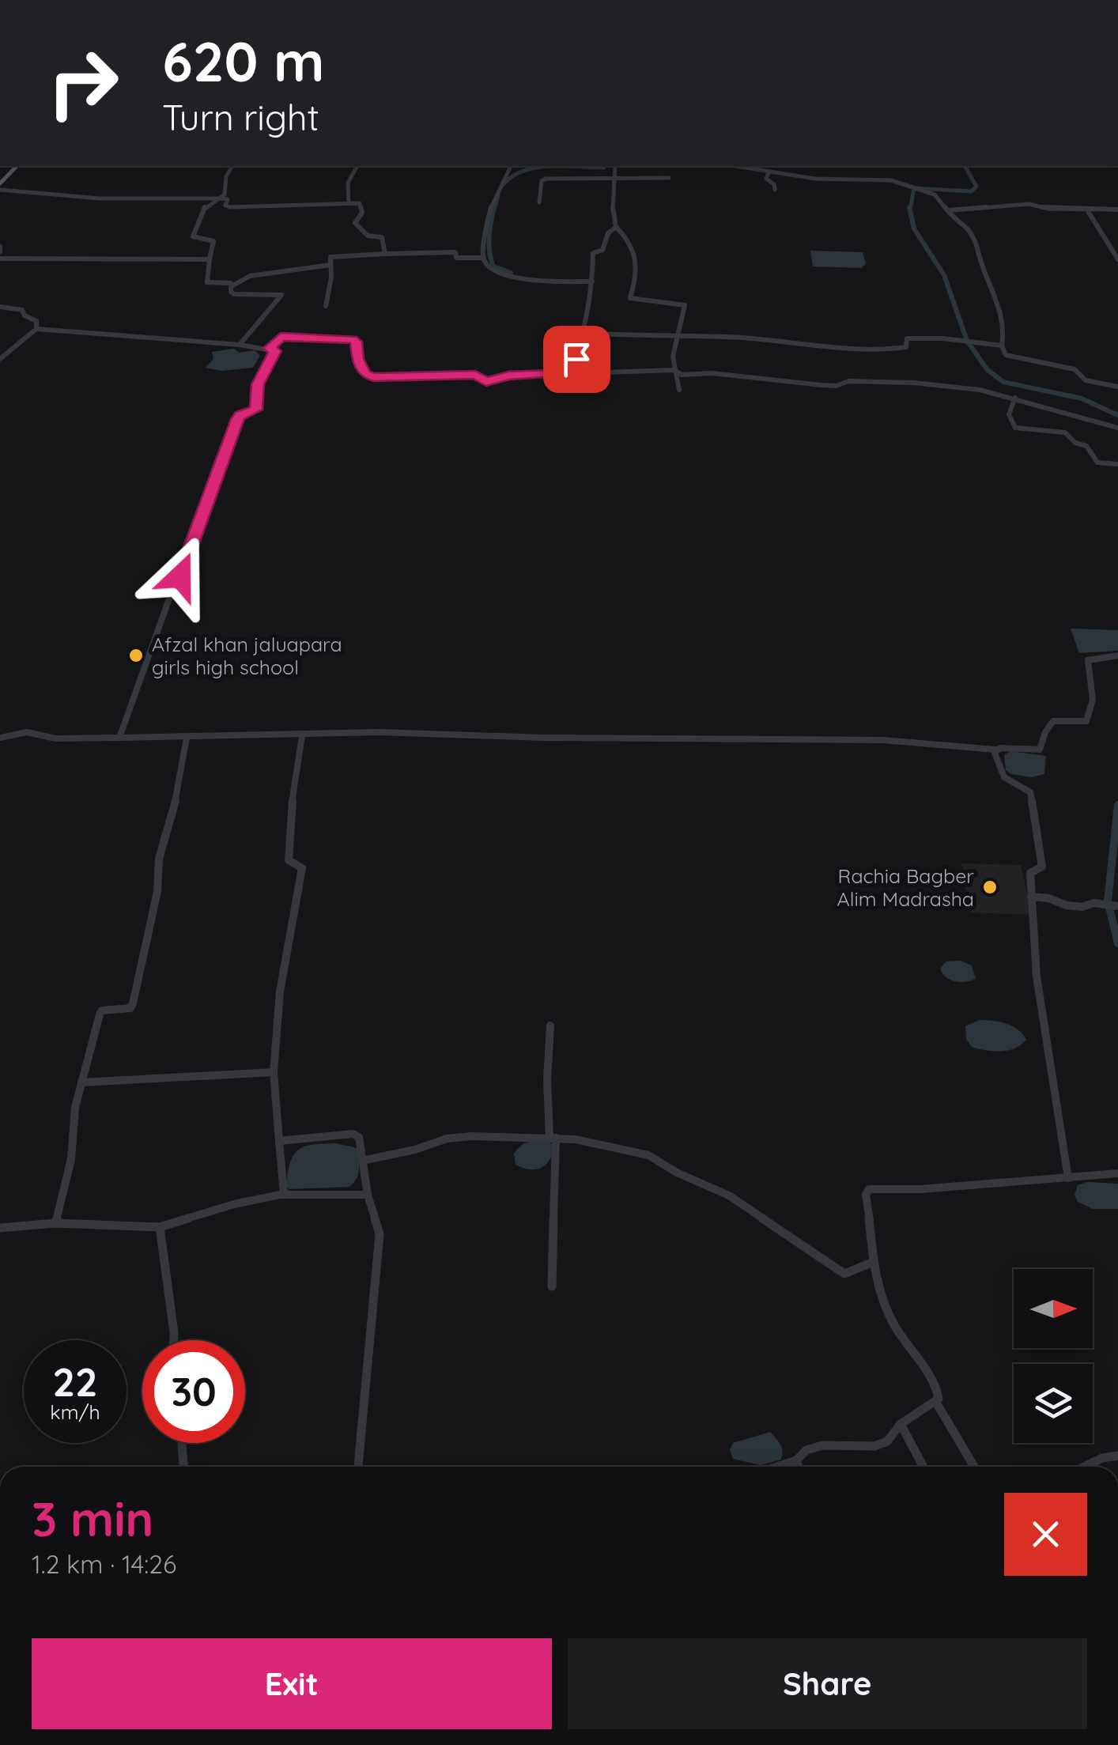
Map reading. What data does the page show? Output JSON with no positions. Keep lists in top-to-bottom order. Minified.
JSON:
{"places":["Afzal khan jaluapara girls high school","Rachia Bagber Alim Madrasha"],"north":"right","page":{"turn":["620 m","Turn right"],"speed":"22 km/h","limit":"30","heading":["3 min","1.2 km · 14:26"],"buttons":["Exit","Share"]}}
